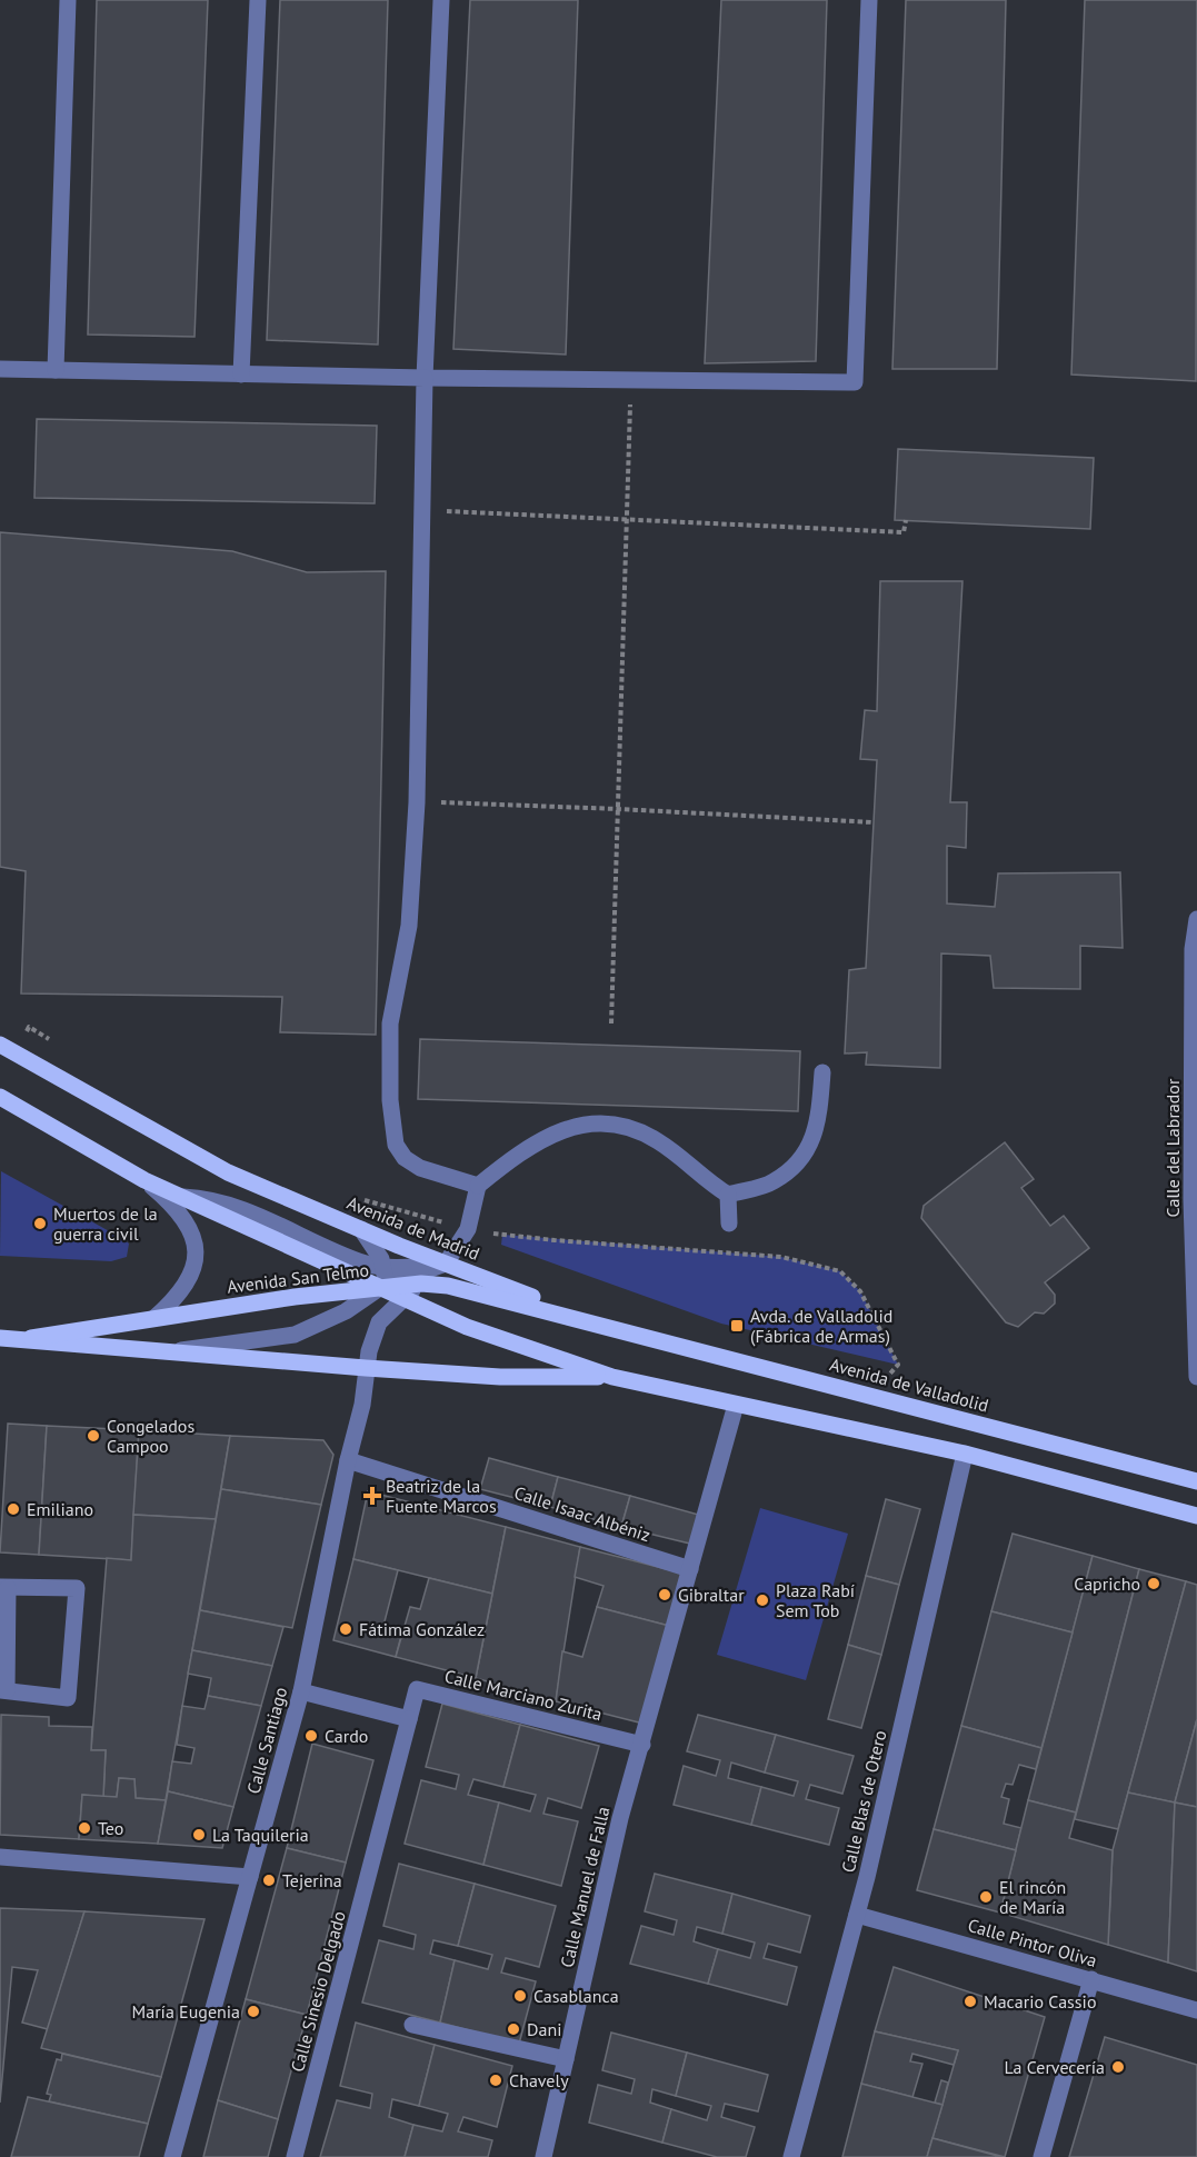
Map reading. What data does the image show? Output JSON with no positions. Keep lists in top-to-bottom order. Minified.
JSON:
{"streets":{"main road":["Avenida de Madrid","Avenida San Telmo","Avenida de Valladolid"],"street":["Calle del Labrador","Calle Isaac Albéniz","Calle Marciano Zurita","Calle Santiago","Calle Blas de Otero","Calle Manuel de Falla","Calle Pintor Oliva","Calle Sinesio Delgado"]},"crossings":[["Avenida de Madrid","Avenida San Telmo"],["Avenida de Madrid","Avenida de Valladolid"],["Avenida de Madrid","Calle Santiago"],["Avenida San Telmo","Calle Santiago"],["Calle Isaac Albéniz","Calle Santiago"],["Calle Marciano Zurita","Calle Manuel de Falla"],["Calle Marciano Zurita","Calle Sinesio Delgado"],["Calle Blas de Otero","Calle Pintor Oliva"]],"places":{"other":["Muertos de la guerra civil","Congelados Campoo","Emiliano","Capricho","Gibraltar","Plaza Rabí Sem Tob","Fátima González","Cardo","Teo","La Taquileria","Tejerina","El rincón de María","Casablanca","Macario Cassio","María Eugenia","Dani","La Cervecería","Chavely"],"transit":["Avda. de Valladolid (Fábrica de Armas)"],"health":["Beatriz de la Fuente Marcos"]}}
